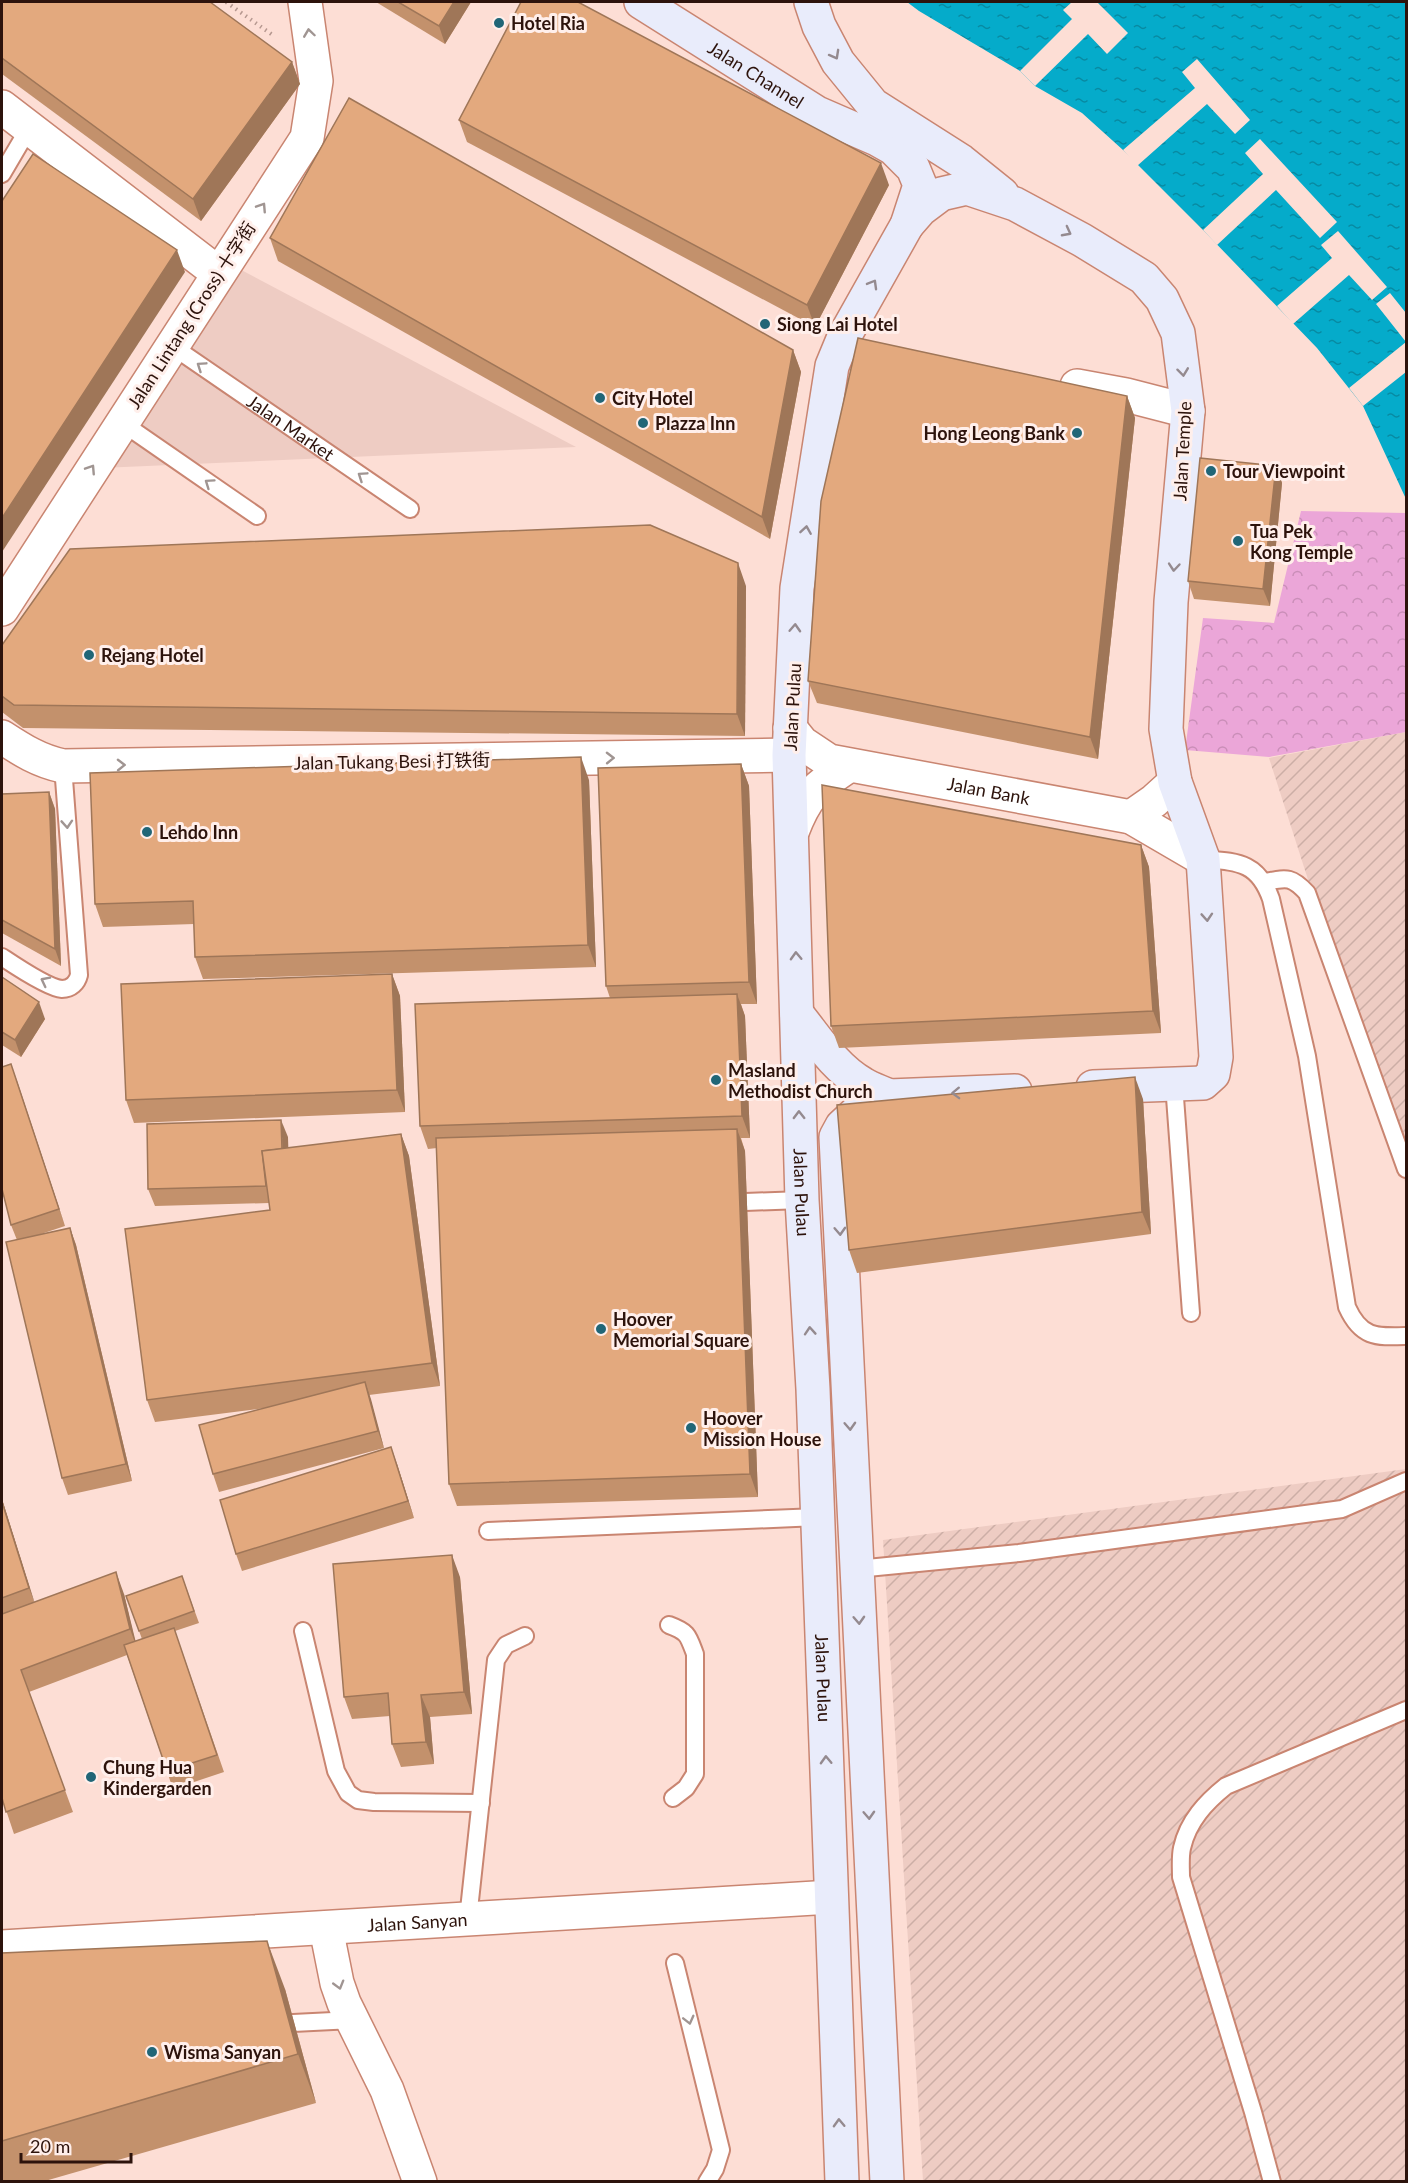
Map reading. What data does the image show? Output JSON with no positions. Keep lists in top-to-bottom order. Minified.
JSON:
{"streets":{"street":["Jalan Channel","Jalan Lintang (Cross) 十字街","Jalan Temple","Jalan Pulau","Jalan Tukang Besi 打铁街","Jalan Bank","Jalan Sanyan"],"lane":["Jalan Market"]},"crossings":[["Jalan Channel","Jalan Pulau"],["Jalan Lintang (Cross) 十字街","Jalan Market"],["Jalan Temple","Jalan Pulau"],["Jalan Temple","Jalan Bank"],["Jalan Pulau","Jalan Tukang Besi 打铁街"],["Jalan Pulau","Jalan Bank"],["Jalan Pulau","Jalan Sanyan"],["Jalan Tukang Besi 打铁街","Jalan Bank"]],"one_way":["Jalan Lintang (Cross) 十字街","Jalan Temple","Jalan Tukang Besi 打铁街"],"places":["Hotel Ria","Siong Lai Hotel","City Hotel","Plazza Inn","Hong Leong Bank","Tour Viewpoint","Tua Pek Kong Temple","Rejang Hotel","Lehdo Inn","Masland Methodist Church","Hoover Memorial Square","Hoover Mission House","Chung Hua Kindergarden","Wisma Sanyan"],"scale_bar":"20 m"}
